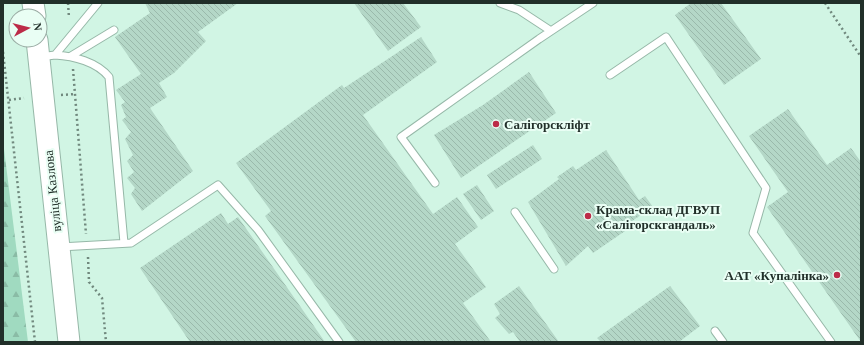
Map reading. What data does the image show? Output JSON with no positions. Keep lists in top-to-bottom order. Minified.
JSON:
{"streets":{"main road":["вуліца Казлова"]},"places":["Салігорскліфт","Крама-склад ДГВУП «Салігорскгандаль»","ААТ «Купалінка»"],"north":"right"}
